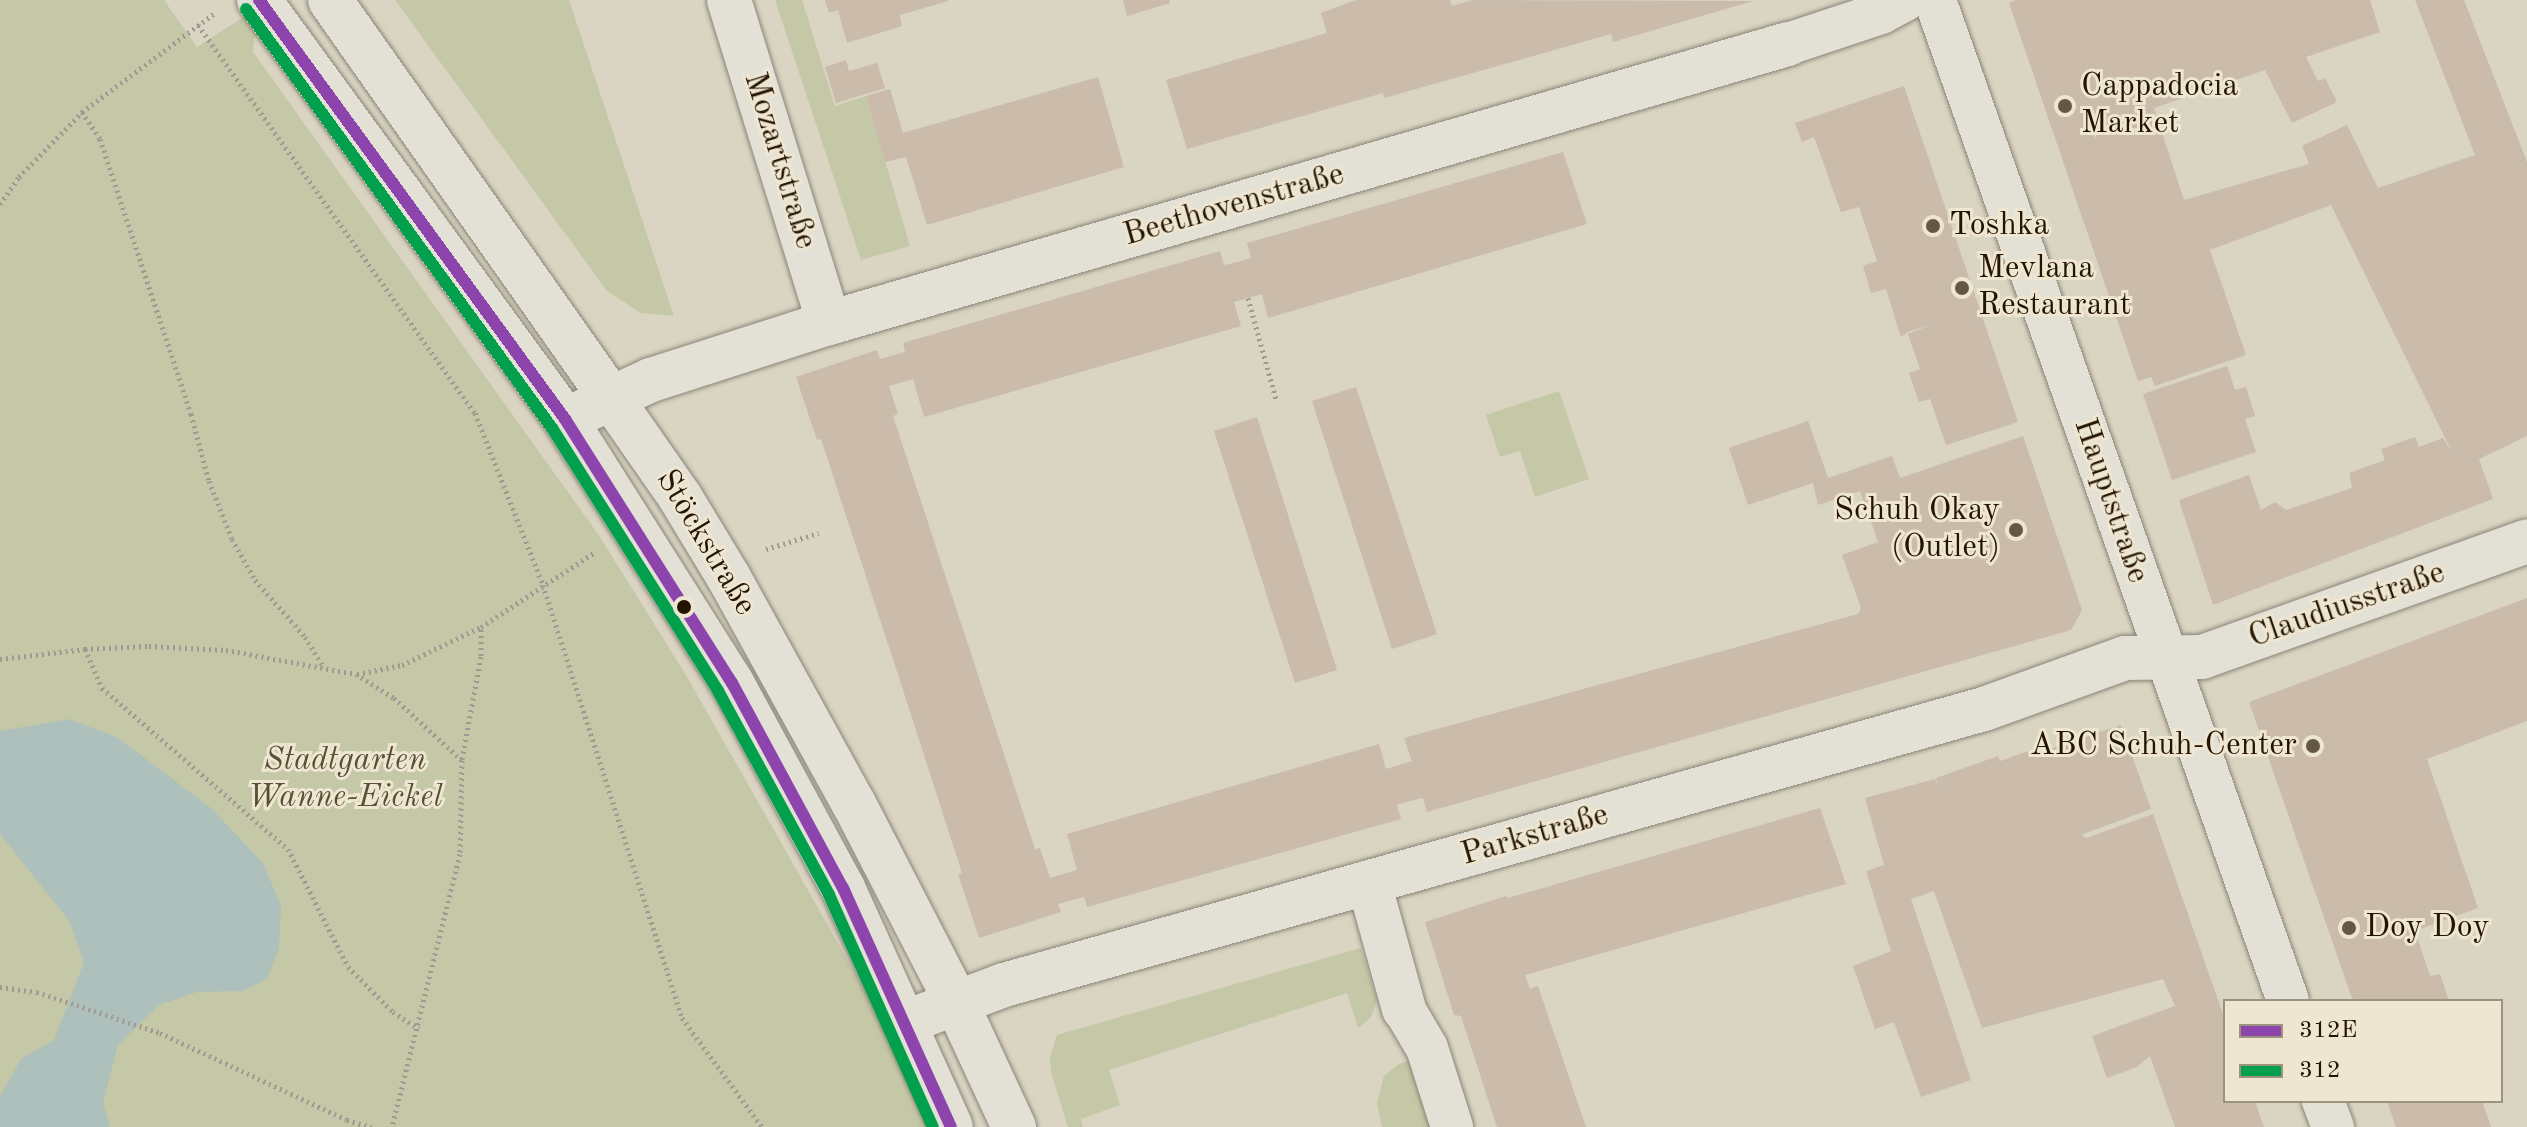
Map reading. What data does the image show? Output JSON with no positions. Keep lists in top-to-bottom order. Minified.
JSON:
{"streets":{"street":["Mozartstraße","Beethovenstraße","Hauptstraße","Stöckstraße","Claudiusstraße","Parkstraße"]},"crossings":[["Mozartstraße","Beethovenstraße"],["Beethovenstraße","Stöckstraße"],["Hauptstraße","Claudiusstraße"],["Hauptstraße","Parkstraße"],["Stöckstraße","Parkstraße"],["Claudiusstraße","Parkstraße"]],"parks":["Stadtgarten Wanne-Eickel"],"places":["Cappadocia Market","Toshka","Mevlana Restaurant","Schuh Okay (Outlet)","ABC Schuh-Center","Doy Doy"],"lines":["transit line 312E","transit line 312"],"legend":["312E","312"]}
